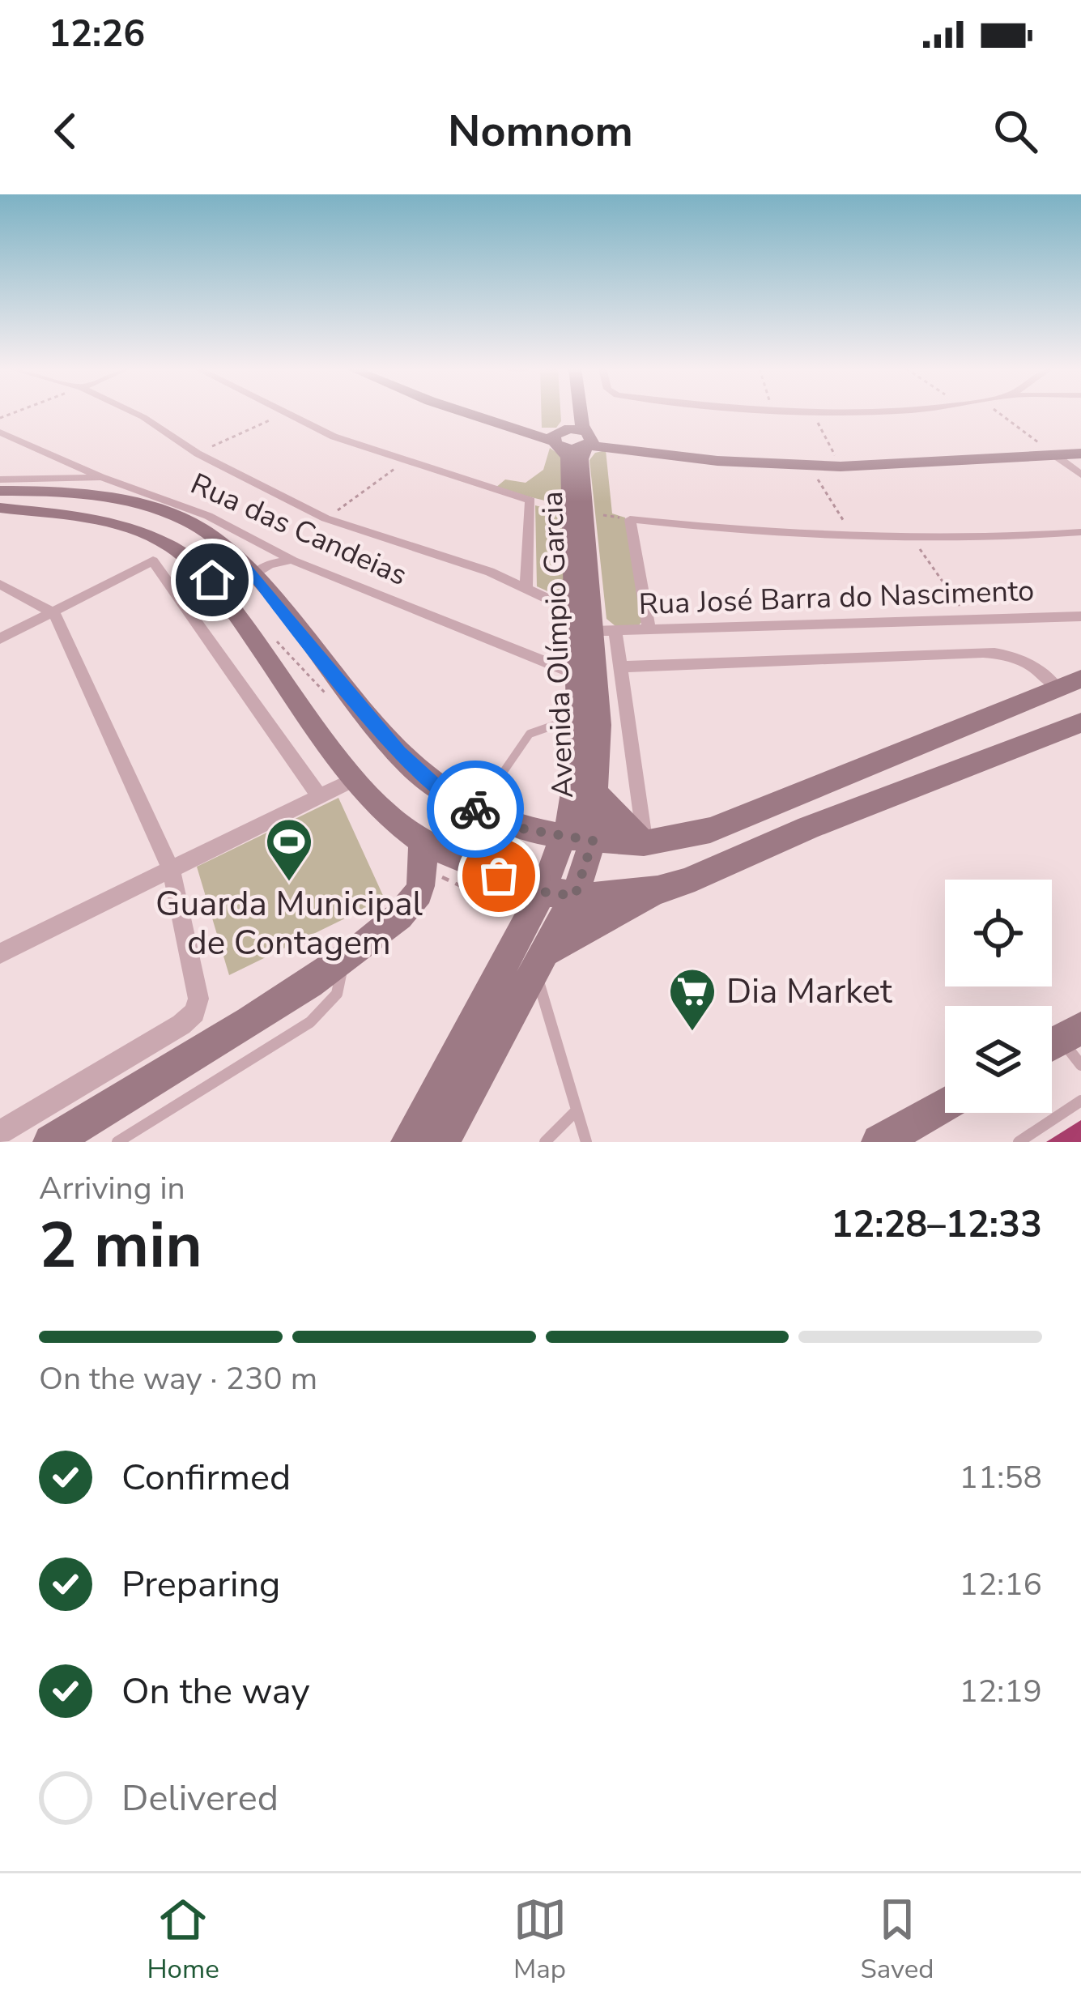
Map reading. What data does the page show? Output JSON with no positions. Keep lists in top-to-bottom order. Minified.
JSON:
{"streets":{"street":["Rua das Candeias","Rua José Barra do Nascimento","Avenida Olímpio Garcia"]},"crossings":[["Rua das Candeias","Avenida Olímpio Garcia"],["Rua José Barra do Nascimento","Avenida Olímpio Garcia"]],"places":{"sports":["Guarda Municipal de Contagem"],"supermarket":["Dia Market"]},"page":{"status":"12:26","header":"Nomnom","heading":["2 min","Arriving in","12:28–12:33"],"bar":"On the way · 230 m","list":[["Confirmed","11:58"],["Preparing","12:16"],["On the way","12:19"],"Delivered"],"tabs":["Home","Map","Saved"]}}
